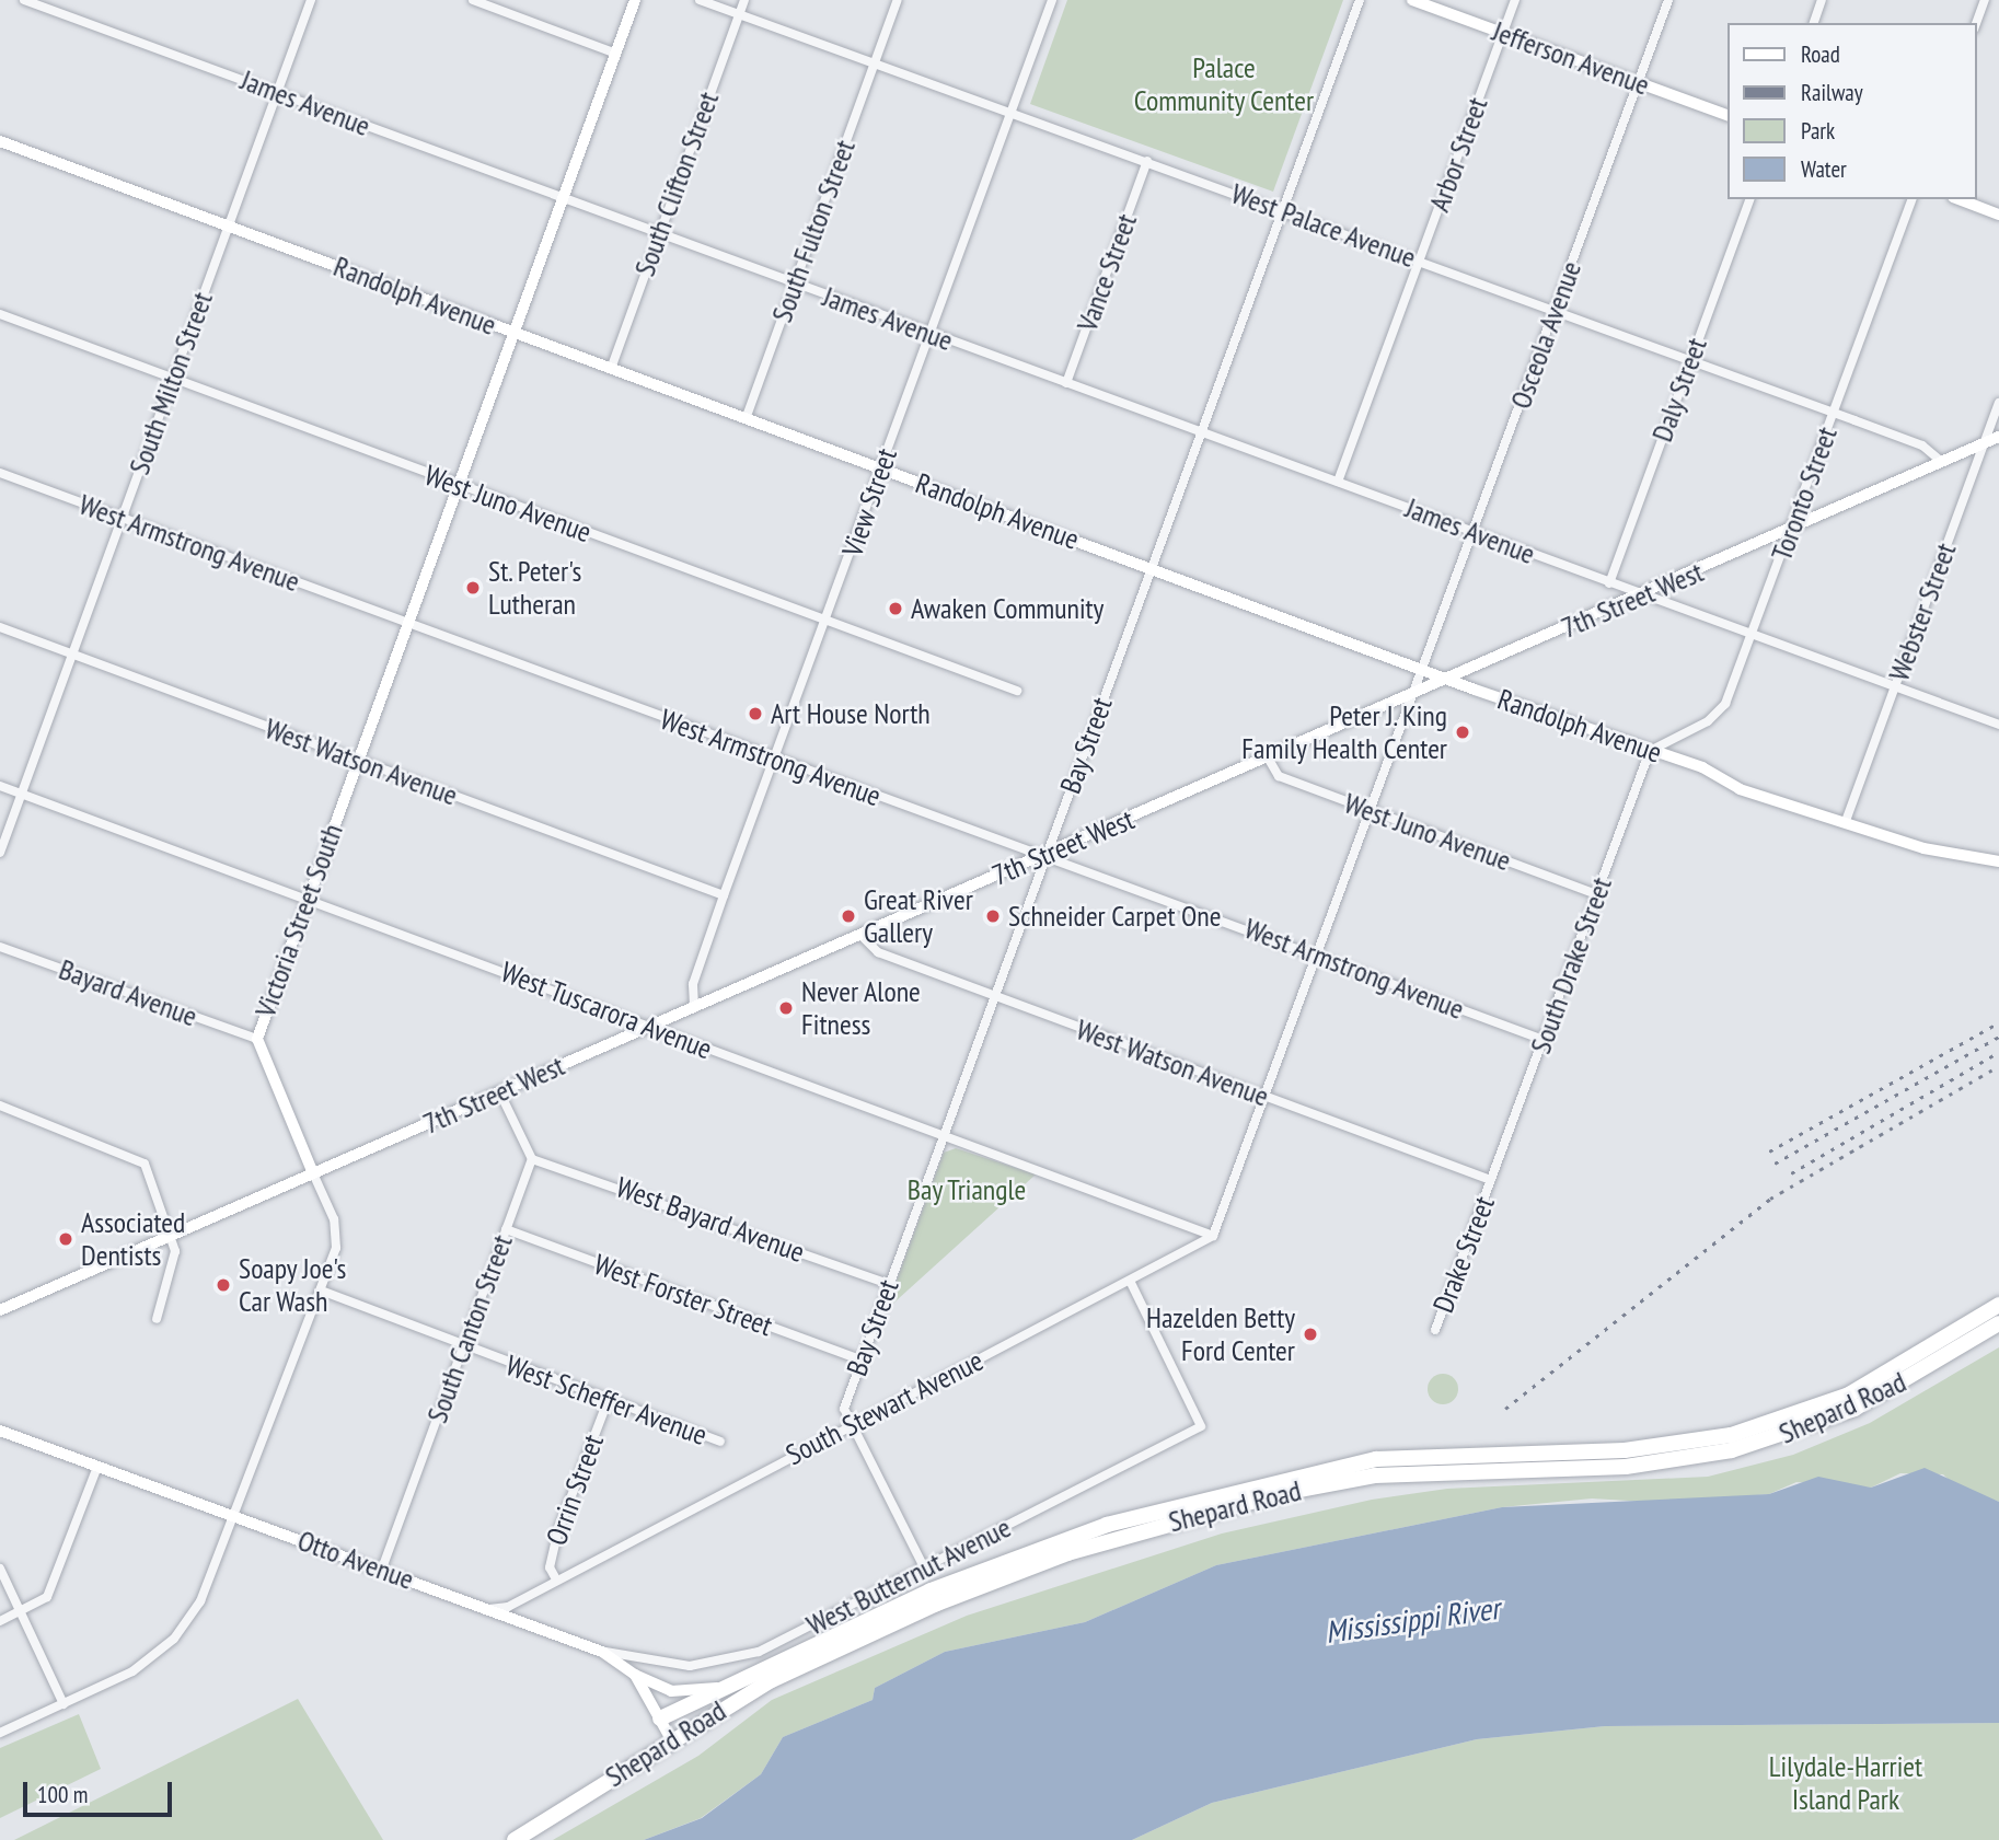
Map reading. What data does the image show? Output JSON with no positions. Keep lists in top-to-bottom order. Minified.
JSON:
{"streets":{"highway":["Shepard Road"],"street":["Jefferson Avenue","James Avenue","Arbor Street","South Clifton Street","West Palace Avenue","South Fulton Street","Vance Street","Randolph Avenue","Osceola Avenue","South Milton Street","Daly Street","Toronto Street","View Street","West Juno Avenue","West Armstrong Avenue","7th Street West","Webster Street","Bay Street","West Watson Avenue","Victoria Street South","South Drake Street","Bayard Avenue","West Tuscarora Avenue","West Bayard Avenue","Drake Street","West Forster Street","South Canton Street","West Scheffer Avenue","South Stewart Avenue","Orrin Street","Otto Avenue","West Butternut Avenue"]},"crossings":[["Jefferson Avenue","Arbor Street"],["Jefferson Avenue","Osceola Avenue"],["James Avenue","Arbor Street"],["James Avenue","South Clifton Street"],["James Avenue","South Fulton Street"],["James Avenue","Vance Street"],["James Avenue","Osceola Avenue"],["James Avenue","South Milton Street"],["James Avenue","Daly Street"],["James Avenue","Toronto Street"],["James Avenue","View Street"],["James Avenue","7th Street West"],["James Avenue","Webster Street"],["James Avenue","Bay Street"],["James Avenue","Victoria Street South"],["Arbor Street","West Palace Avenue"],["South Clifton Street","West Palace Avenue"],["South Clifton Street","Randolph Avenue"],["West Palace Avenue","South Fulton Street"],["West Palace Avenue","Vance Street"],["West Palace Avenue","Osceola Avenue"],["West Palace Avenue","Daly Street"],["West Palace Avenue","Toronto Street"],["West Palace Avenue","View Street"],["West Palace Avenue","7th Street West"],["West Palace Avenue","Bay Street"],["South Fulton Street","Randolph Avenue"],["Randolph Avenue","Osceola Avenue"],["Randolph Avenue","South Milton Street"],["Randolph Avenue","Toronto Street"],["Randolph Avenue","View Street"],["Randolph Avenue","7th Street West"],["Randolph Avenue","Webster Street"],["Randolph Avenue","Bay Street"],["Randolph Avenue","Victoria Street South"],["Randolph Avenue","South Drake Street"],["Osceola Avenue","7th Street West"],["South Milton Street","West Juno Avenue"],["South Milton Street","West Armstrong Avenue"],["South Milton Street","West Watson Avenue"],["South Milton Street","West Tuscarora Avenue"],["Toronto Street","7th Street West"],["Toronto Street","South Drake Street"],["View Street","West Juno Avenue"],["View Street","West Armstrong Avenue"],["View Street","7th Street West"],["View Street","West Watson Avenue"],["West Juno Avenue","7th Street West"],["West Juno Avenue","Victoria Street South"],["West Juno Avenue","South Drake Street"],["West Armstrong Avenue","7th Street West"],["West Armstrong Avenue","Bay Street"],["West Armstrong Avenue","Victoria Street South"],["West Armstrong Avenue","South Drake Street"],["7th Street West","Webster Street"],["7th Street West","Bay Street"],["7th Street West","West Watson Avenue"],["7th Street West","Victoria Street South"],["7th Street West","West Tuscarora Avenue"],["Bay Street","West Watson Avenue"],["Bay Street","West Tuscarora Avenue"],["Bay Street","West Bayard Avenue"],["Bay Street","West Forster Street"],["Bay Street","South Stewart Avenue"],["Bay Street","West Butternut Avenue"],["West Watson Avenue","Victoria Street South"],["West Watson Avenue","South Drake Street"],["West Watson Avenue","Drake Street"],["Victoria Street South","Bayard Avenue"],["Victoria Street South","West Tuscarora Avenue"],["Victoria Street South","West Scheffer Avenue"],["Victoria Street South","Otto Avenue"],["South Drake Street","Drake Street"],["West Tuscarora Avenue","South Stewart Avenue"],["West Bayard Avenue","South Canton Street"],["West Forster Street","South Canton Street"],["South Canton Street","West Scheffer Avenue"],["South Canton Street","Otto Avenue"],["West Scheffer Avenue","Orrin Street"],["South Stewart Avenue","Orrin Street"],["South Stewart Avenue","Otto Avenue"],["South Stewart Avenue","West Butternut Avenue"],["Shepard Road","Otto Avenue"],["Otto Avenue","West Butternut Avenue"]],"water":["Mississippi River"],"parks":["Palace Community Center","Bay Triangle","Lilydale-Harriet Island Park"],"places":["St. Peter's Lutheran","Awaken Community","Art House North","Peter J. King Family Health Center","Great River Gallery","Schneider Carpet One","Never Alone Fitness","Associated Dentists","Soapy Joe's Car Wash","Hazelden Betty Ford Center"],"legend":["Road","Railway","Park","Water"],"scale_bar":"100 m"}
